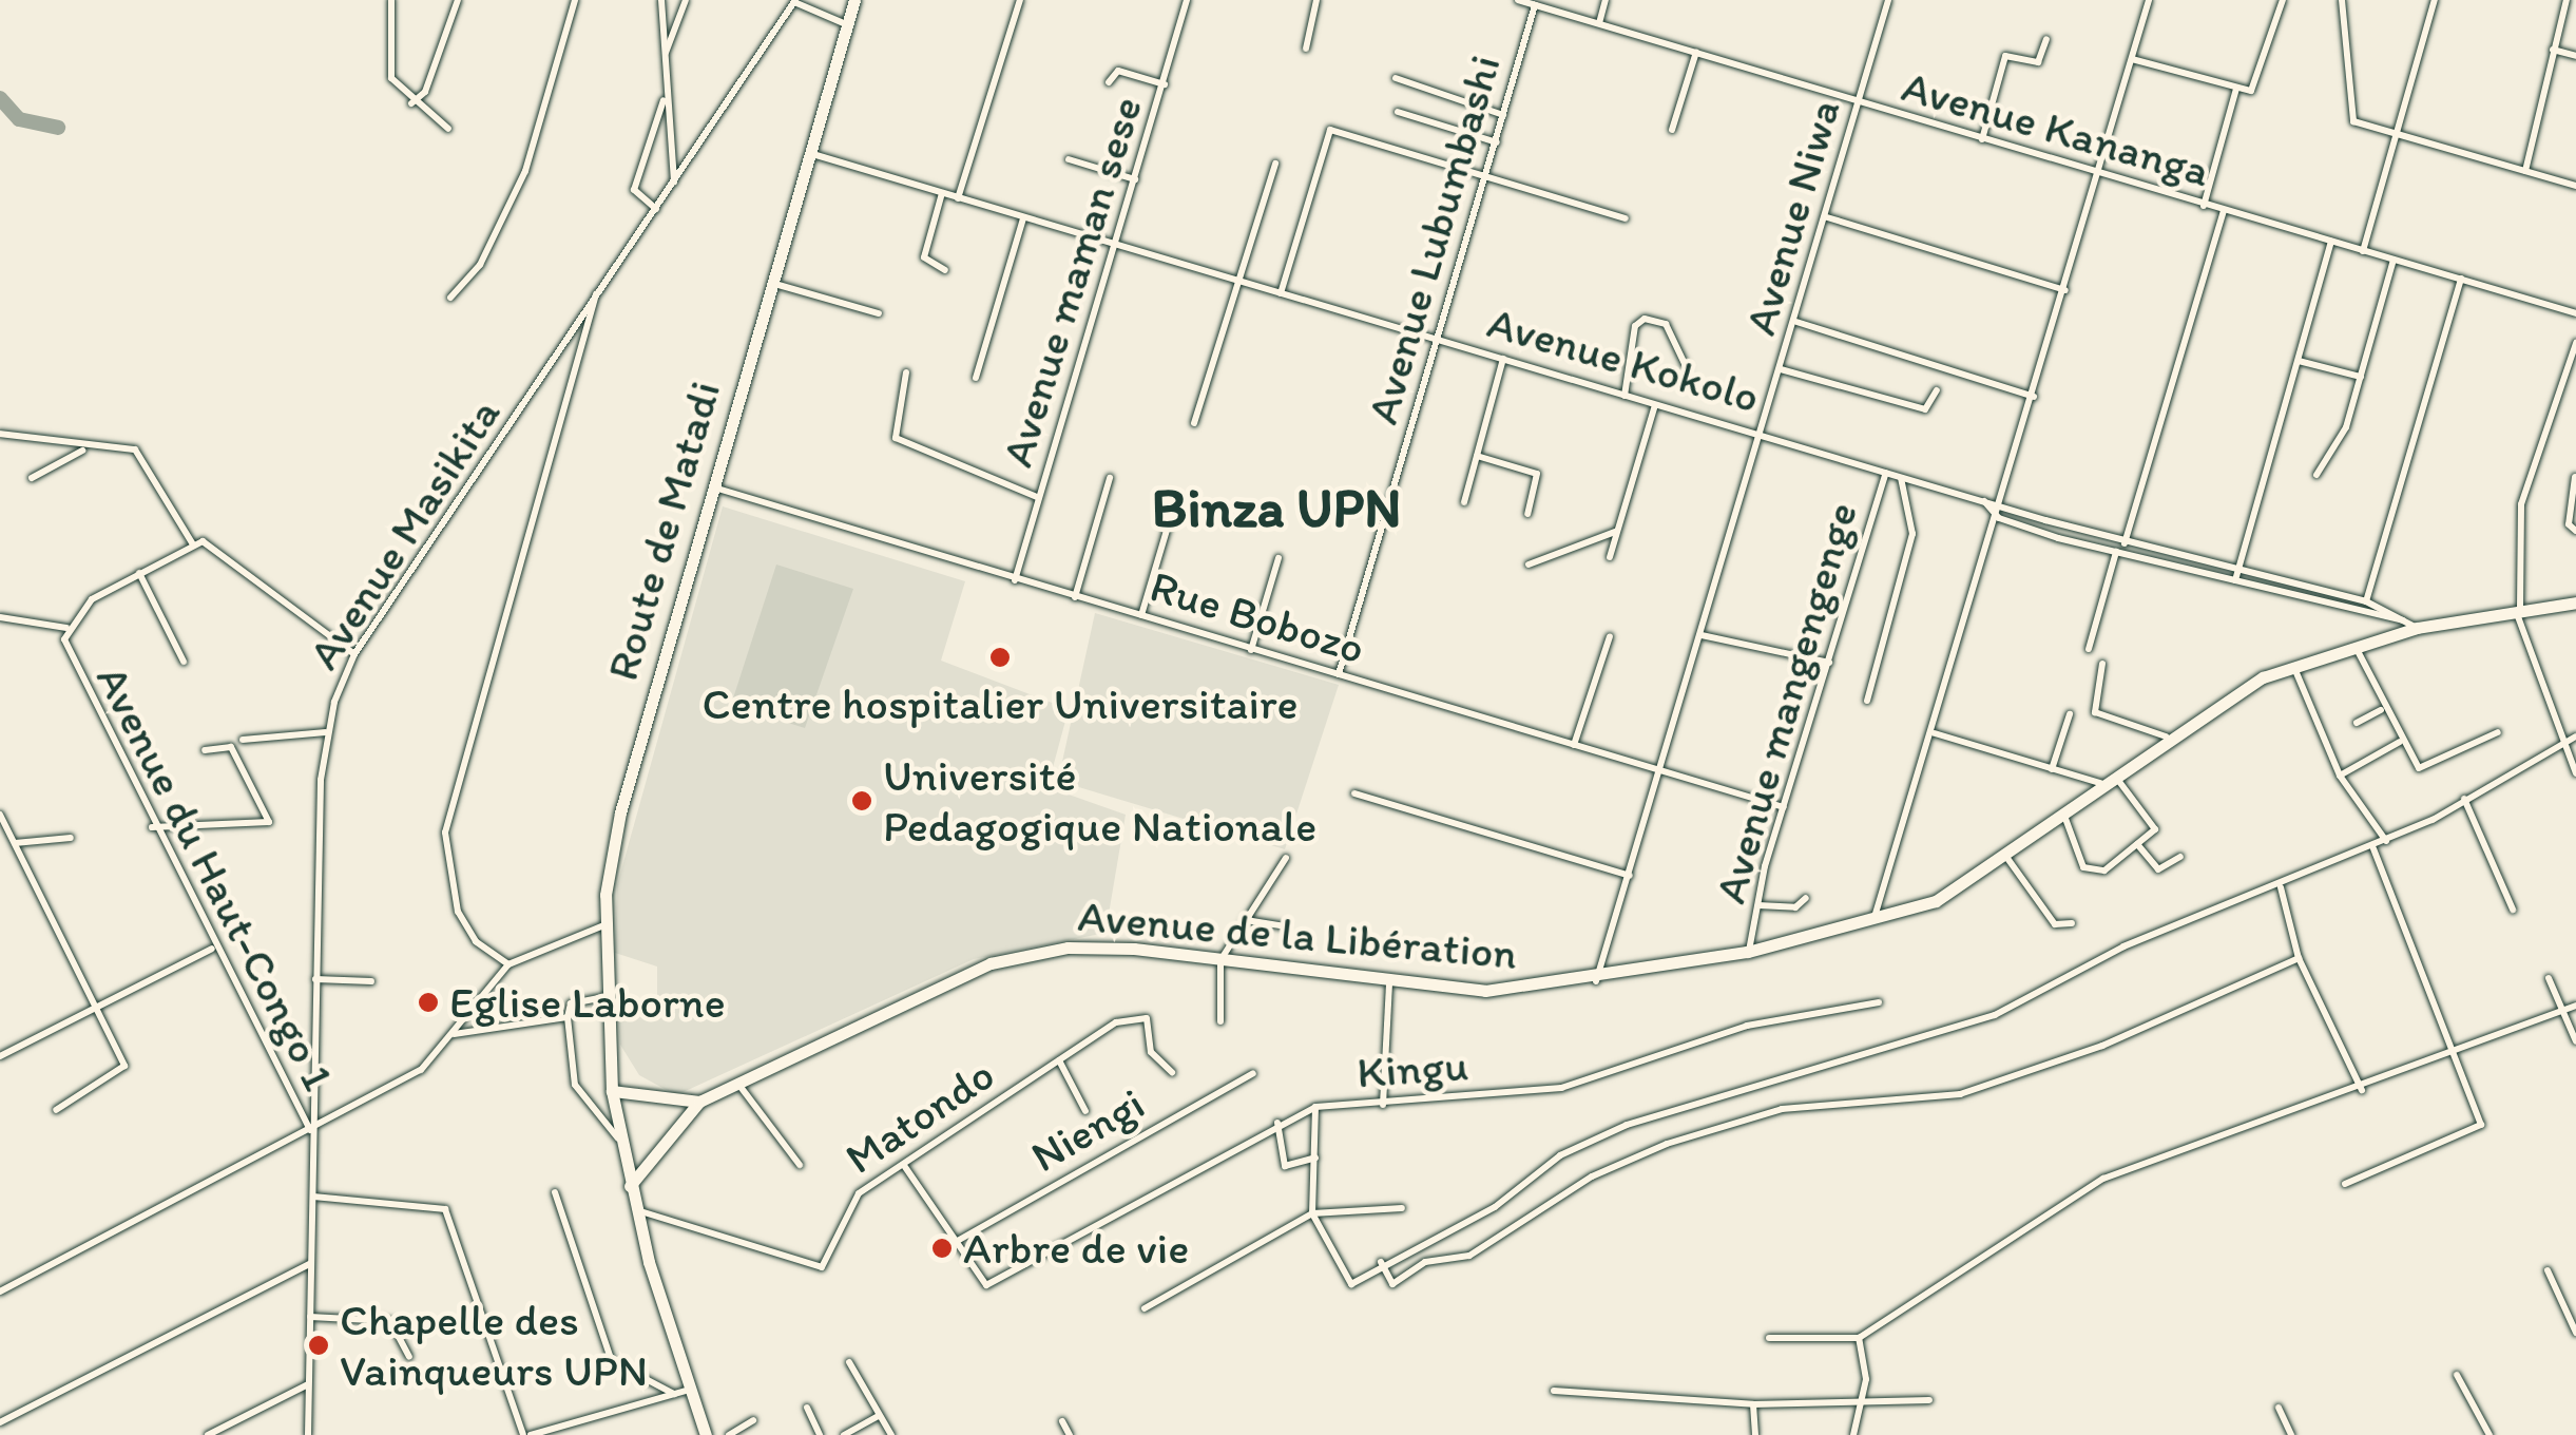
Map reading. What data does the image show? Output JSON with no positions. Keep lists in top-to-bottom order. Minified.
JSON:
{"streets":{"main road":["Route de Matadi","Avenue de la Libération"],"street":["Avenue Kananga","Avenue Niwa","Avenue Lubumbashi","Avenue maman sese","Avenue Kokolo","Avenue Masikita","Rue Bobozo","Avenue mangengenge","Avenue du Haut-Congo 1","Kingu","Matondo","Niengi"]},"crossings":[["Avenue Kananga","Avenue Niwa"],["Avenue Kananga","Avenue Lubumbashi"],["Avenue Niwa","Avenue Kokolo"],["Avenue Niwa","Rue Bobozo"],["Avenue Niwa","Avenue de la Libération"],["Avenue Lubumbashi","Avenue Kokolo"],["Avenue Lubumbashi","Rue Bobozo"],["Avenue maman sese","Avenue Kokolo"],["Avenue maman sese","Rue Bobozo"],["Avenue Kokolo","Route de Matadi"],["Avenue Kokolo","Avenue mangengenge"],["Avenue Kokolo","Avenue de la Libération"],["Route de Matadi","Rue Bobozo"],["Avenue Masikita","Avenue du Haut-Congo 1"],["Rue Bobozo","Avenue mangengenge"],["Avenue mangengenge","Avenue de la Libération"],["Kingu","Niengi"]],"districts":["Binza UPN"],"places":["Centre hospitalier Universitaire","Université Pedagogique Nationale","Eglise Laborne","Arbre de vie","Chapelle des Vainqueurs UPN"]}
